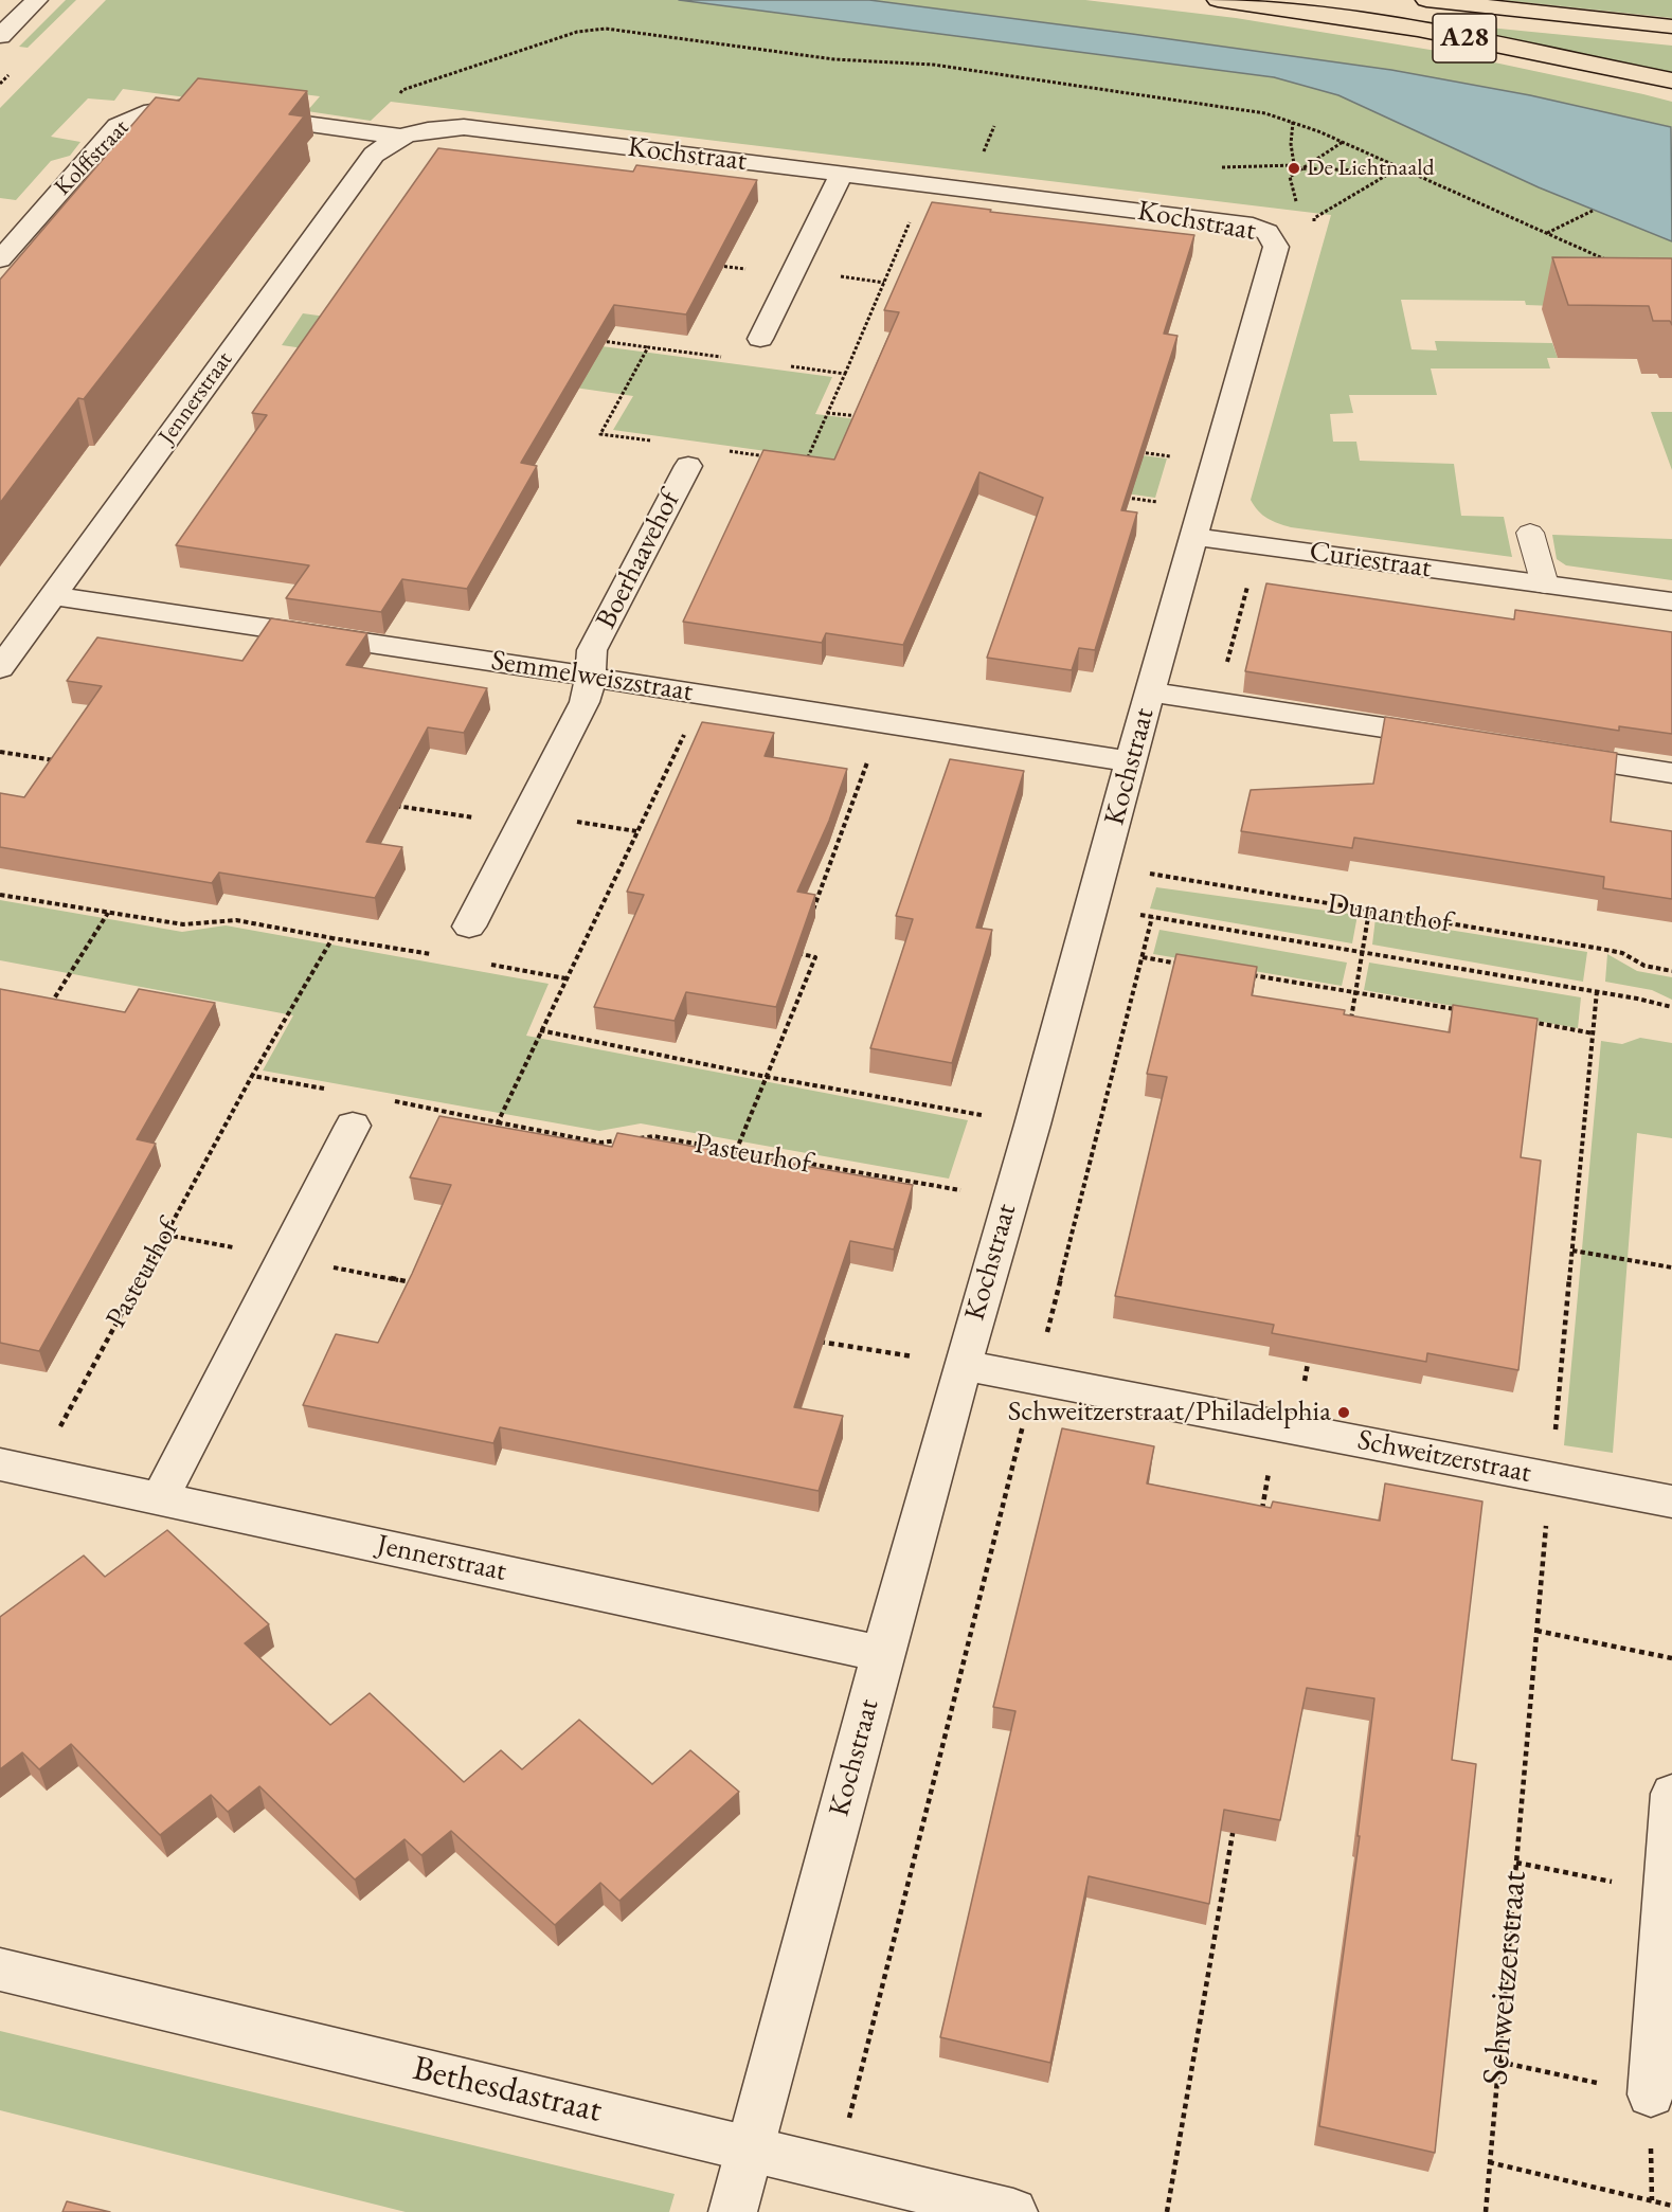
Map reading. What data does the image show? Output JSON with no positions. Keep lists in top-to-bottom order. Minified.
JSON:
{"streets":{"highway":["A28"],"street":["Kochstraat","Kolffstraat","Jennerstraat","Boerhaavehof","Curiestraat","Semmelweiszstraat","Schweitzerstraat","Bethesdastraat"],"path":["Dunanthof","Pasteurhof"]},"crossings":[["Kochstraat","Jennerstraat"],["Kochstraat","Curiestraat"],["Kochstraat","Semmelweiszstraat"],["Kochstraat","Dunanthof"],["Kochstraat","Pasteurhof"],["Kochstraat","Schweitzerstraat"],["Kochstraat","Bethesdastraat"],["Jennerstraat","Semmelweiszstraat"],["Jennerstraat","Pasteurhof"],["Boerhaavehof","Semmelweiszstraat"]],"places":["De Lichtnaald","Schweitzerstraat/Philadelphia"]}
